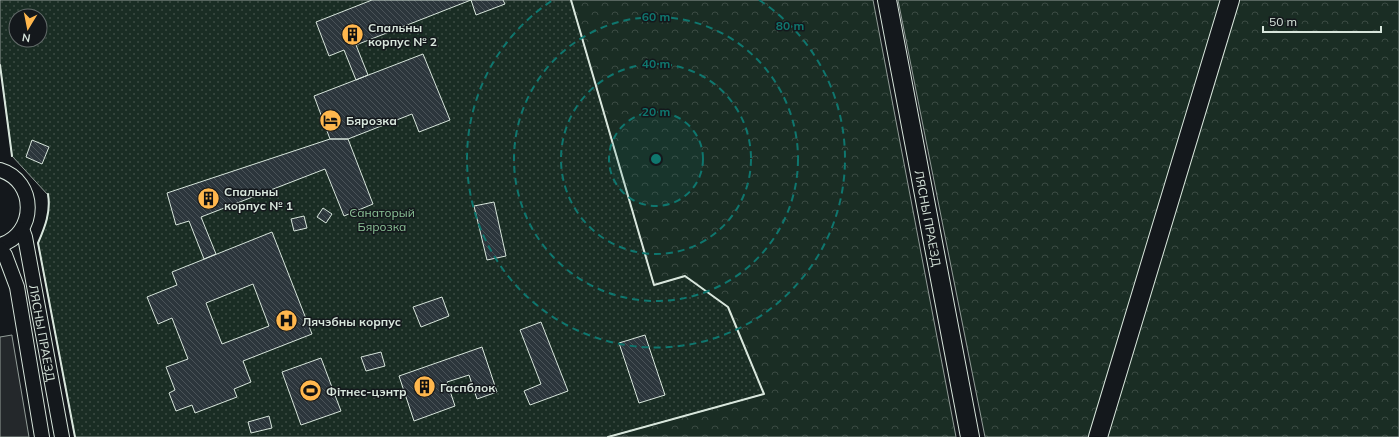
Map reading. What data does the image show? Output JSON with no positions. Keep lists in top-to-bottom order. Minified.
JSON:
{"streets":{"street":["ЛЯСНЫ ПРАЕЗД"]},"parks":["Санаторый Бярозка"],"places":{"building":["Спальны корпус № 2","Спальны корпус № 1","Гаспблок"],"hotel":["Бярозка"],"hospital":["Лячэбны корпус"],"sports":["Фітнес-цэнтр"]},"scale_bar":"50 m","north":"bottom","rings":["60 m","80 m","40 m","20 m"]}
